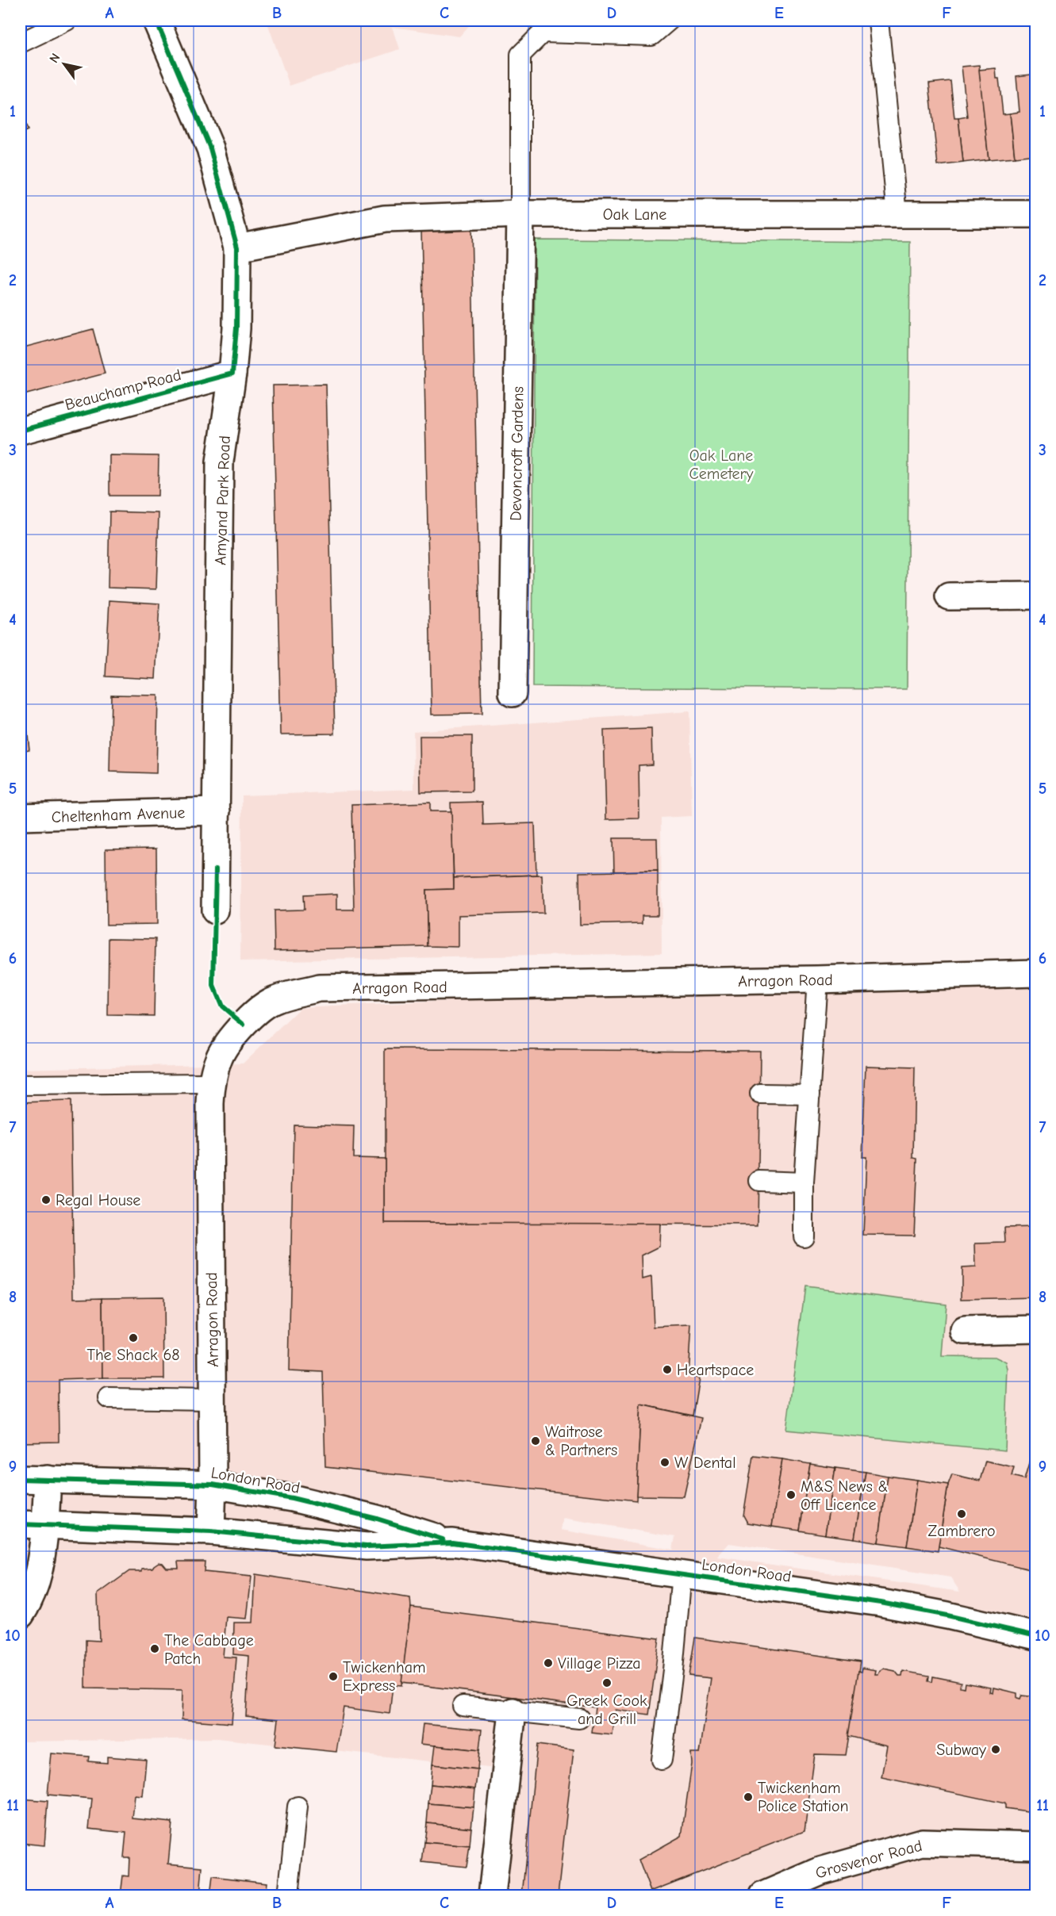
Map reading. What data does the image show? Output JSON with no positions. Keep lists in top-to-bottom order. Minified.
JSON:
{"streets":{"street":["Oak Lane","Beauchamp Road","Devoncroft Gardens","Amyand Park Road","Cheltenham Avenue","Arragon Road","London Road","Grosvenor Road"]},"crossings":[["Oak Lane","Devoncroft Gardens"],["Oak Lane","Amyand Park Road"],["Beauchamp Road","Amyand Park Road"],["Amyand Park Road","Cheltenham Avenue"],["Arragon Road","London Road"]],"parks":["Oak Lane Cemetery"],"places":["Regal House","The Shack 68","Heartspace","Waitrose & Partners","W Dental","M&S News & Off Licence","Zambrero","The Cabbage Patch","Village Pizza","Twickenham Express","Greek Cook and Grill","Subway","Twickenham Police Station"],"north":"top left","grid":{"columns":["A","B","C","D","E","F"],"rows":["1","2","3","4","5","6","7","8","9","10","11"]}}
